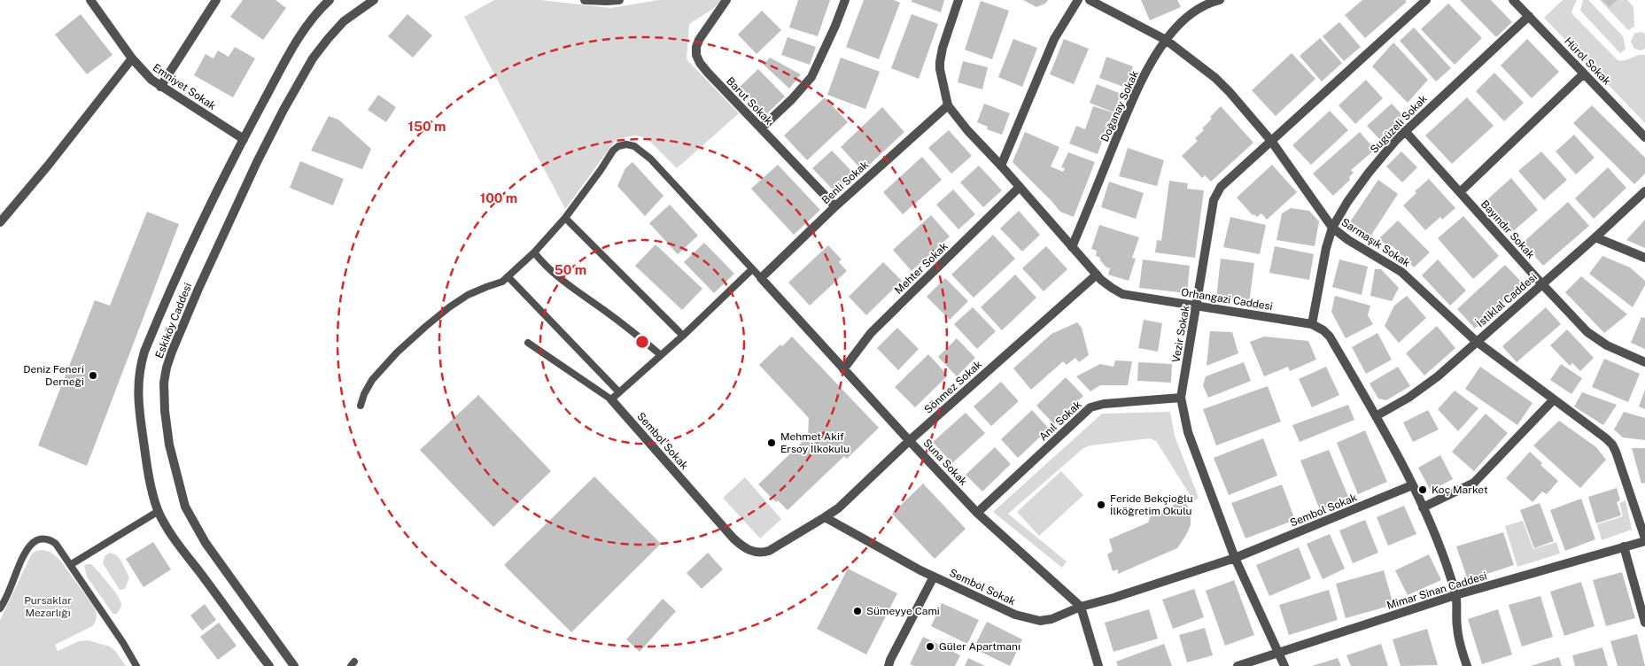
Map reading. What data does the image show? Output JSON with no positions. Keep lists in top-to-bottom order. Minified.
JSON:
{"streets":{"street":["Hürol Sokak","Emniyet Sokak","Barut Sokak","Doğanay Sokak","Sugüzeli Sokak","Benli Sokak","Bayındır Sokak","Sarmaşık Sokak","Mehter Sokak","Orhangazi Caddesi","İstiklal Caddesi","Eskiköy Caddesi","Vezir Sokak","Sönmez Sokak","Anıl Sokak","Sembol Sokak","Suna Sokak","Mimar Sinan Caddesi"]},"crossings":[["Hürol Sokak","Sugüzeli Sokak"],["Barut Sokak","Benli Sokak"],["Doğanay Sokak","Sarmaşık Sokak"],["Doğanay Sokak","Orhangazi Caddesi"],["Sugüzeli Sokak","Bayındır Sokak"],["Sugüzeli Sokak","Sarmaşık Sokak"],["Sugüzeli Sokak","Orhangazi Caddesi"],["Benli Sokak","Orhangazi Caddesi"],["Benli Sokak","Suna Sokak"],["Bayındır Sokak","İstiklal Caddesi"],["Sarmaşık Sokak","İstiklal Caddesi"],["Sarmaşık Sokak","Vezir Sokak"],["Sarmaşık Sokak","Mimar Sinan Caddesi"],["Mehter Sokak","Orhangazi Caddesi"],["Mehter Sokak","Suna Sokak"],["Orhangazi Caddesi","İstiklal Caddesi"],["Orhangazi Caddesi","Vezir Sokak"],["Orhangazi Caddesi","Sönmez Sokak"],["Orhangazi Caddesi","Sembol Sokak"],["Orhangazi Caddesi","Mimar Sinan Caddesi"],["Vezir Sokak","Anıl Sokak"],["Vezir Sokak","Sembol Sokak"],["Vezir Sokak","Mimar Sinan Caddesi"],["Sönmez Sokak","Sembol Sokak"],["Sönmez Sokak","Suna Sokak"],["Anıl Sokak","Suna Sokak"],["Sembol Sokak","Suna Sokak"]],"parks":["Pursaklar Mezarlığı"],"places":["Deniz Feneri Derneği","Mehmet Akif Ersoy İlkokulu","Koç Market","Feride Bekçioğlu İlköğretim Okulu","Sümeyye Cami","Güler Apartmanı"],"rings":["150 m","100 m","50 m"]}
